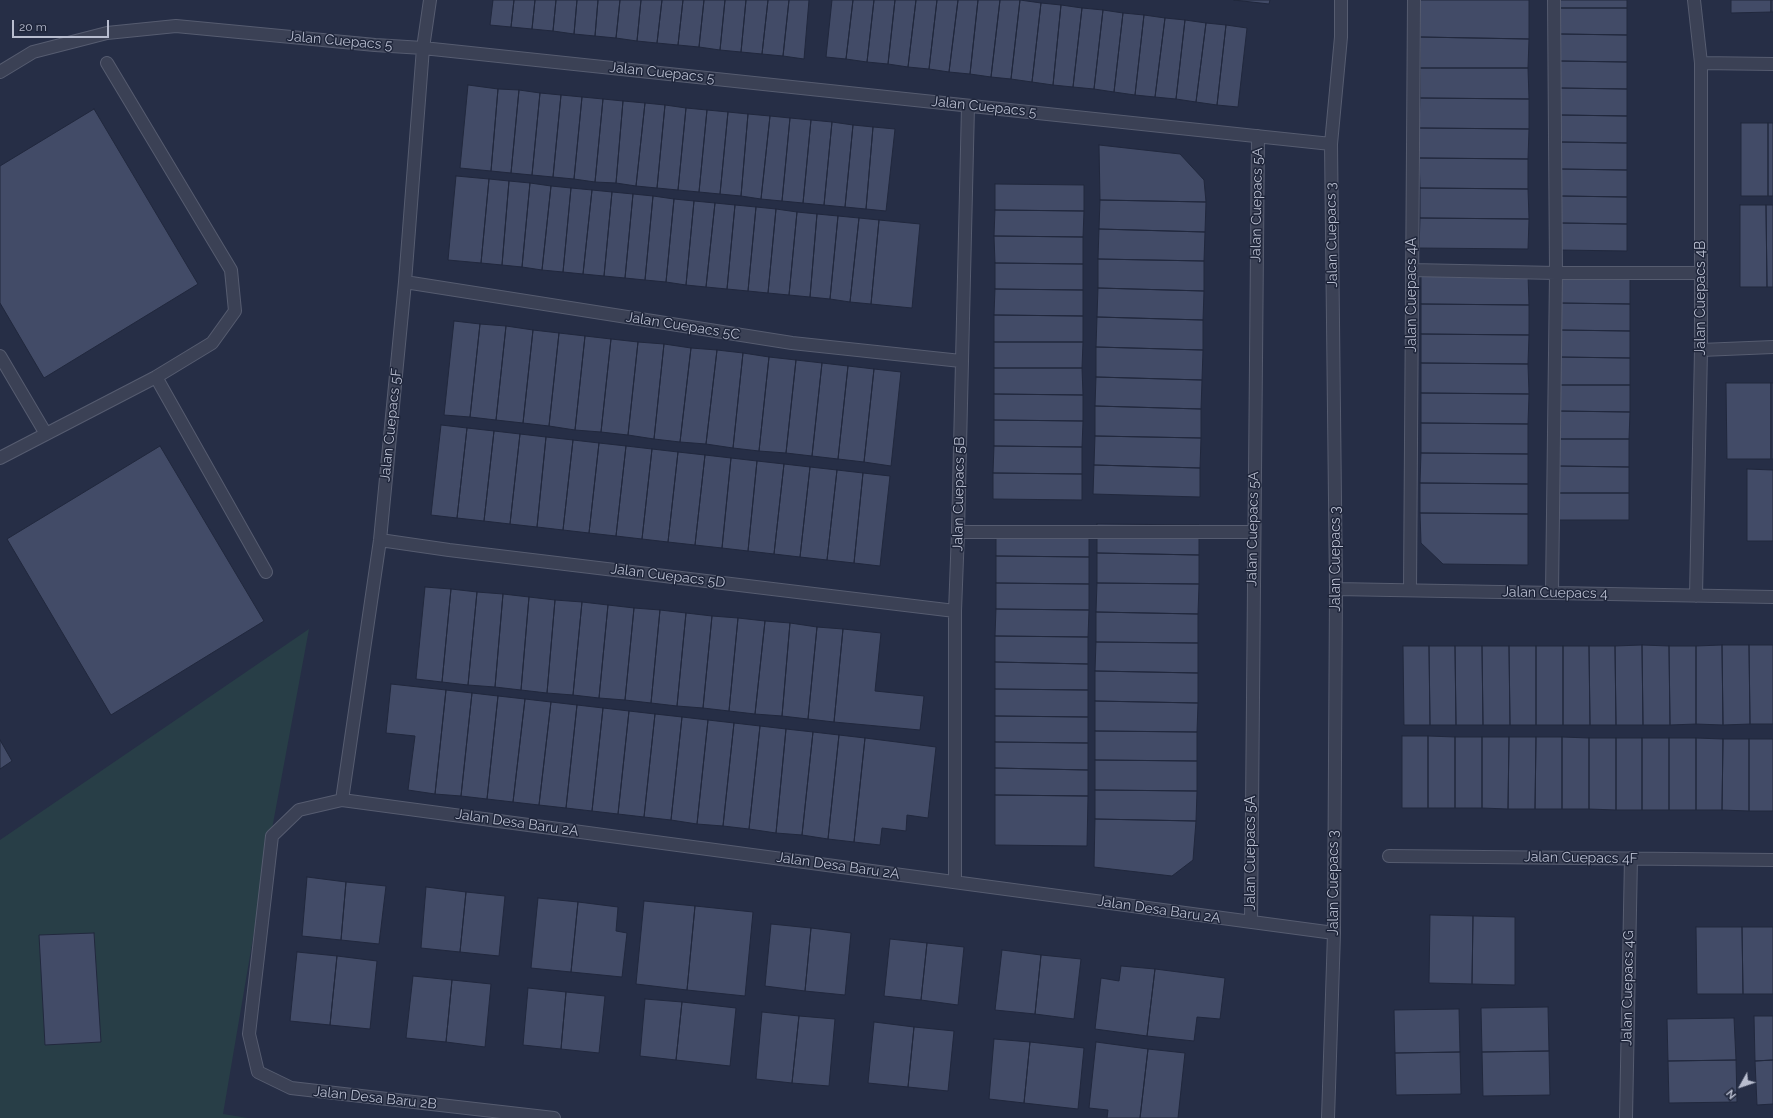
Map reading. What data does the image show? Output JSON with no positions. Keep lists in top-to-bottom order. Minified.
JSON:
{"streets":{"street":["Jalan Cuepacs 5","Jalan Cuepacs 5A","Jalan Cuepacs 3","Jalan Cuepacs 4A","Jalan Cuepacs 4B","Jalan Cuepacs 5C","Jalan Cuepacs 5F","Jalan Cuepacs 5B","Jalan Cuepacs 5D","Jalan Cuepacs 4","Jalan Desa Baru 2A","Jalan Cuepacs 4F","Jalan Cuepacs 4G","Jalan Desa Baru 2B"]},"crossings":[["Jalan Cuepacs 5","Jalan Cuepacs 5A"],["Jalan Cuepacs 5","Jalan Cuepacs 3"],["Jalan Cuepacs 5","Jalan Cuepacs 5F"],["Jalan Cuepacs 5","Jalan Cuepacs 5B"],["Jalan Cuepacs 5A","Jalan Desa Baru 2A"],["Jalan Cuepacs 3","Jalan Cuepacs 4"],["Jalan Cuepacs 3","Jalan Desa Baru 2A"],["Jalan Cuepacs 4A","Jalan Cuepacs 4"],["Jalan Cuepacs 4B","Jalan Cuepacs 4"],["Jalan Cuepacs 5C","Jalan Cuepacs 5F"],["Jalan Cuepacs 5C","Jalan Cuepacs 5B"],["Jalan Cuepacs 5F","Jalan Cuepacs 5D"],["Jalan Cuepacs 5F","Jalan Desa Baru 2A"],["Jalan Cuepacs 5F","Jalan Desa Baru 2B"],["Jalan Cuepacs 5B","Jalan Cuepacs 5D"],["Jalan Cuepacs 5B","Jalan Desa Baru 2A"],["Jalan Desa Baru 2A","Jalan Desa Baru 2B"],["Jalan Cuepacs 4F","Jalan Cuepacs 4G"]],"scale_bar":"20 m","north":"bottom left"}
